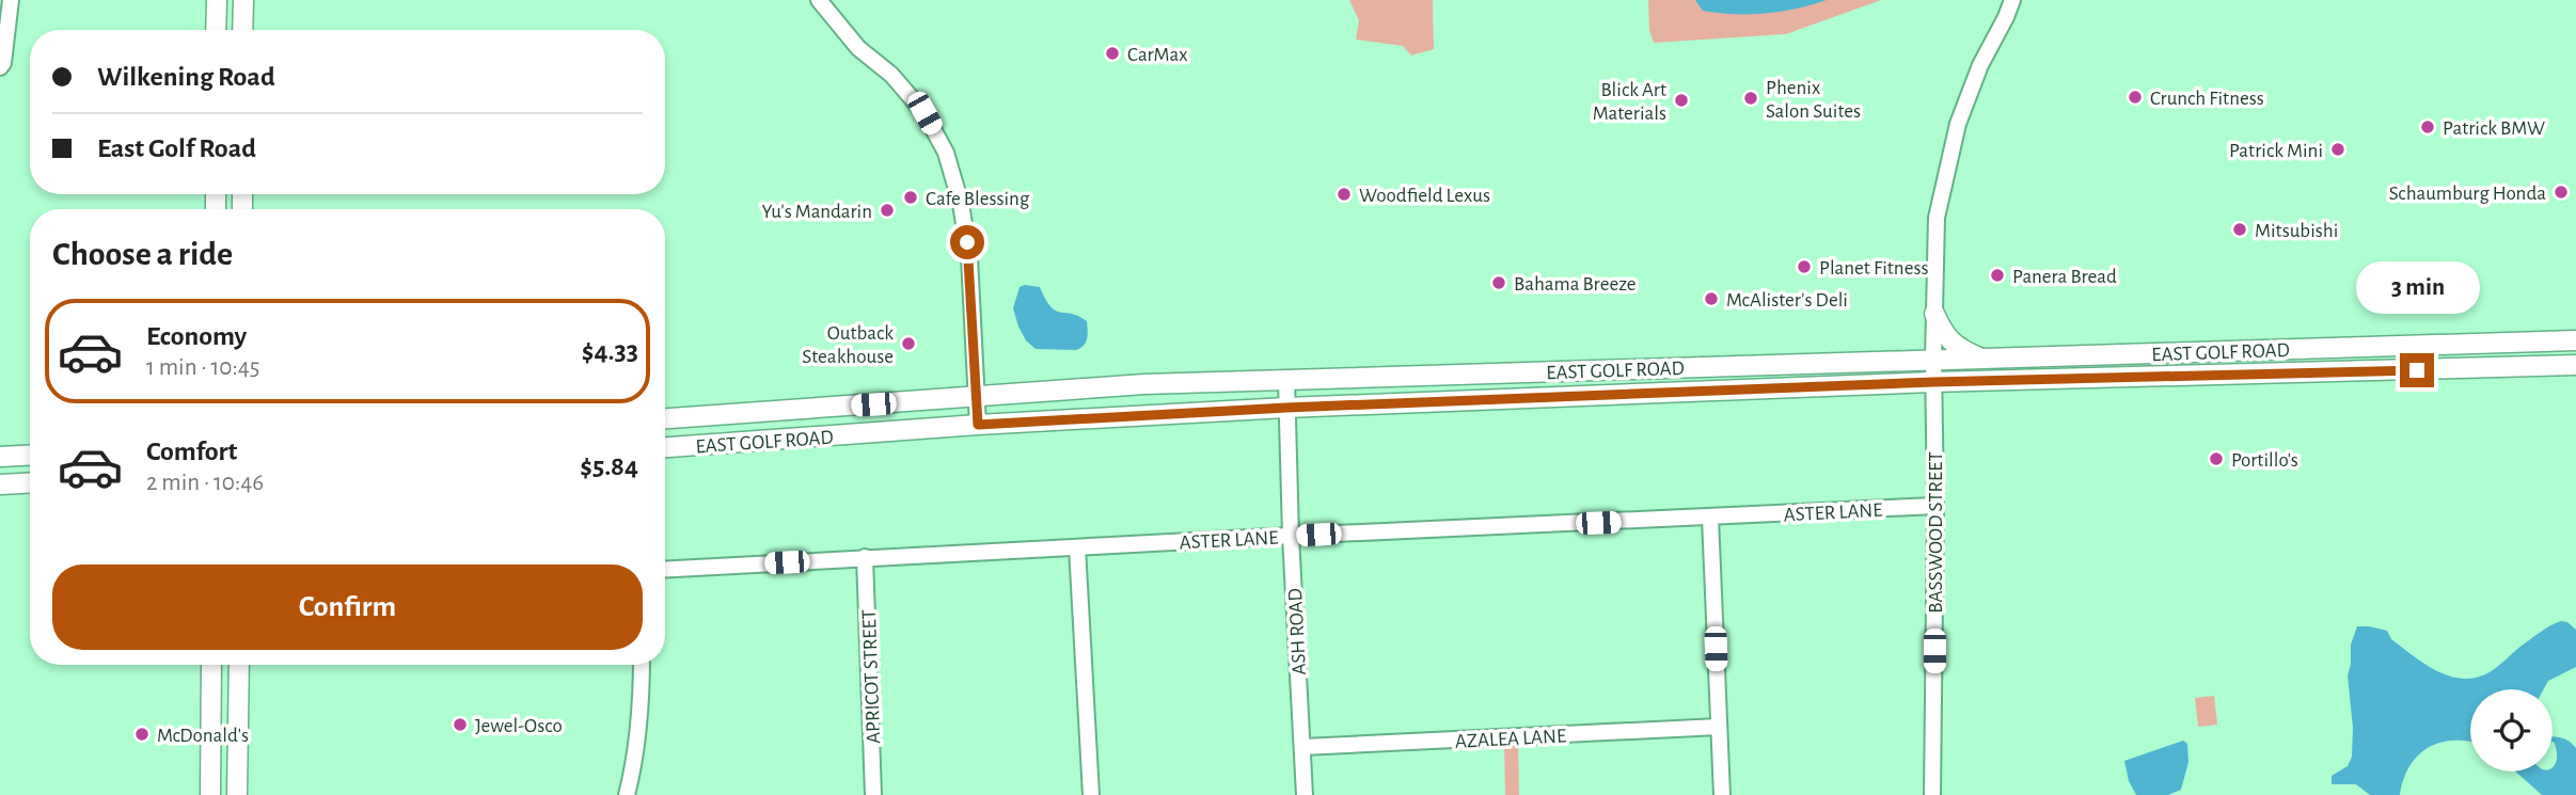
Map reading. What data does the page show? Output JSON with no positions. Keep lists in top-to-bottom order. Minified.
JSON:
{"streets":{"main road":["EAST GOLF ROAD"],"street":["ASTER LANE","BASSWOOD STREET","ASH ROAD","APRICOT STREET","AZALEA LANE"]},"crossings":[["EAST GOLF ROAD","BASSWOOD STREET"],["EAST GOLF ROAD","ASH ROAD"],["ASTER LANE","BASSWOOD STREET"],["ASTER LANE","ASH ROAD"],["ASTER LANE","APRICOT STREET"],["ASH ROAD","AZALEA LANE"]],"places":["CarMax","Crunch Fitness","Phenix Salon Suites","Blick Art Materials","Patrick BMW","Patrick Mini","Schaumburg Honda","Woodfield Lexus","Cafe Blessing","Yu's Mandarin","Mitsubishi","Planet Fitness","Panera Bread","Bahama Breeze","McAlister's Deli","Outback Steakhouse","Portillo's","Jewel-Osco","McDonald's"],"page":{"banner":["Wilkening Road","East Golf Road"],"heading":"Choose a ride","bubble":"3 min","list":[{"name":"Economy","note":"1 min · 10:45","value":"$4.33"},{"name":"Comfort","note":"2 min · 10:46","value":"$5.84"}],"buttons":"Confirm"}}
